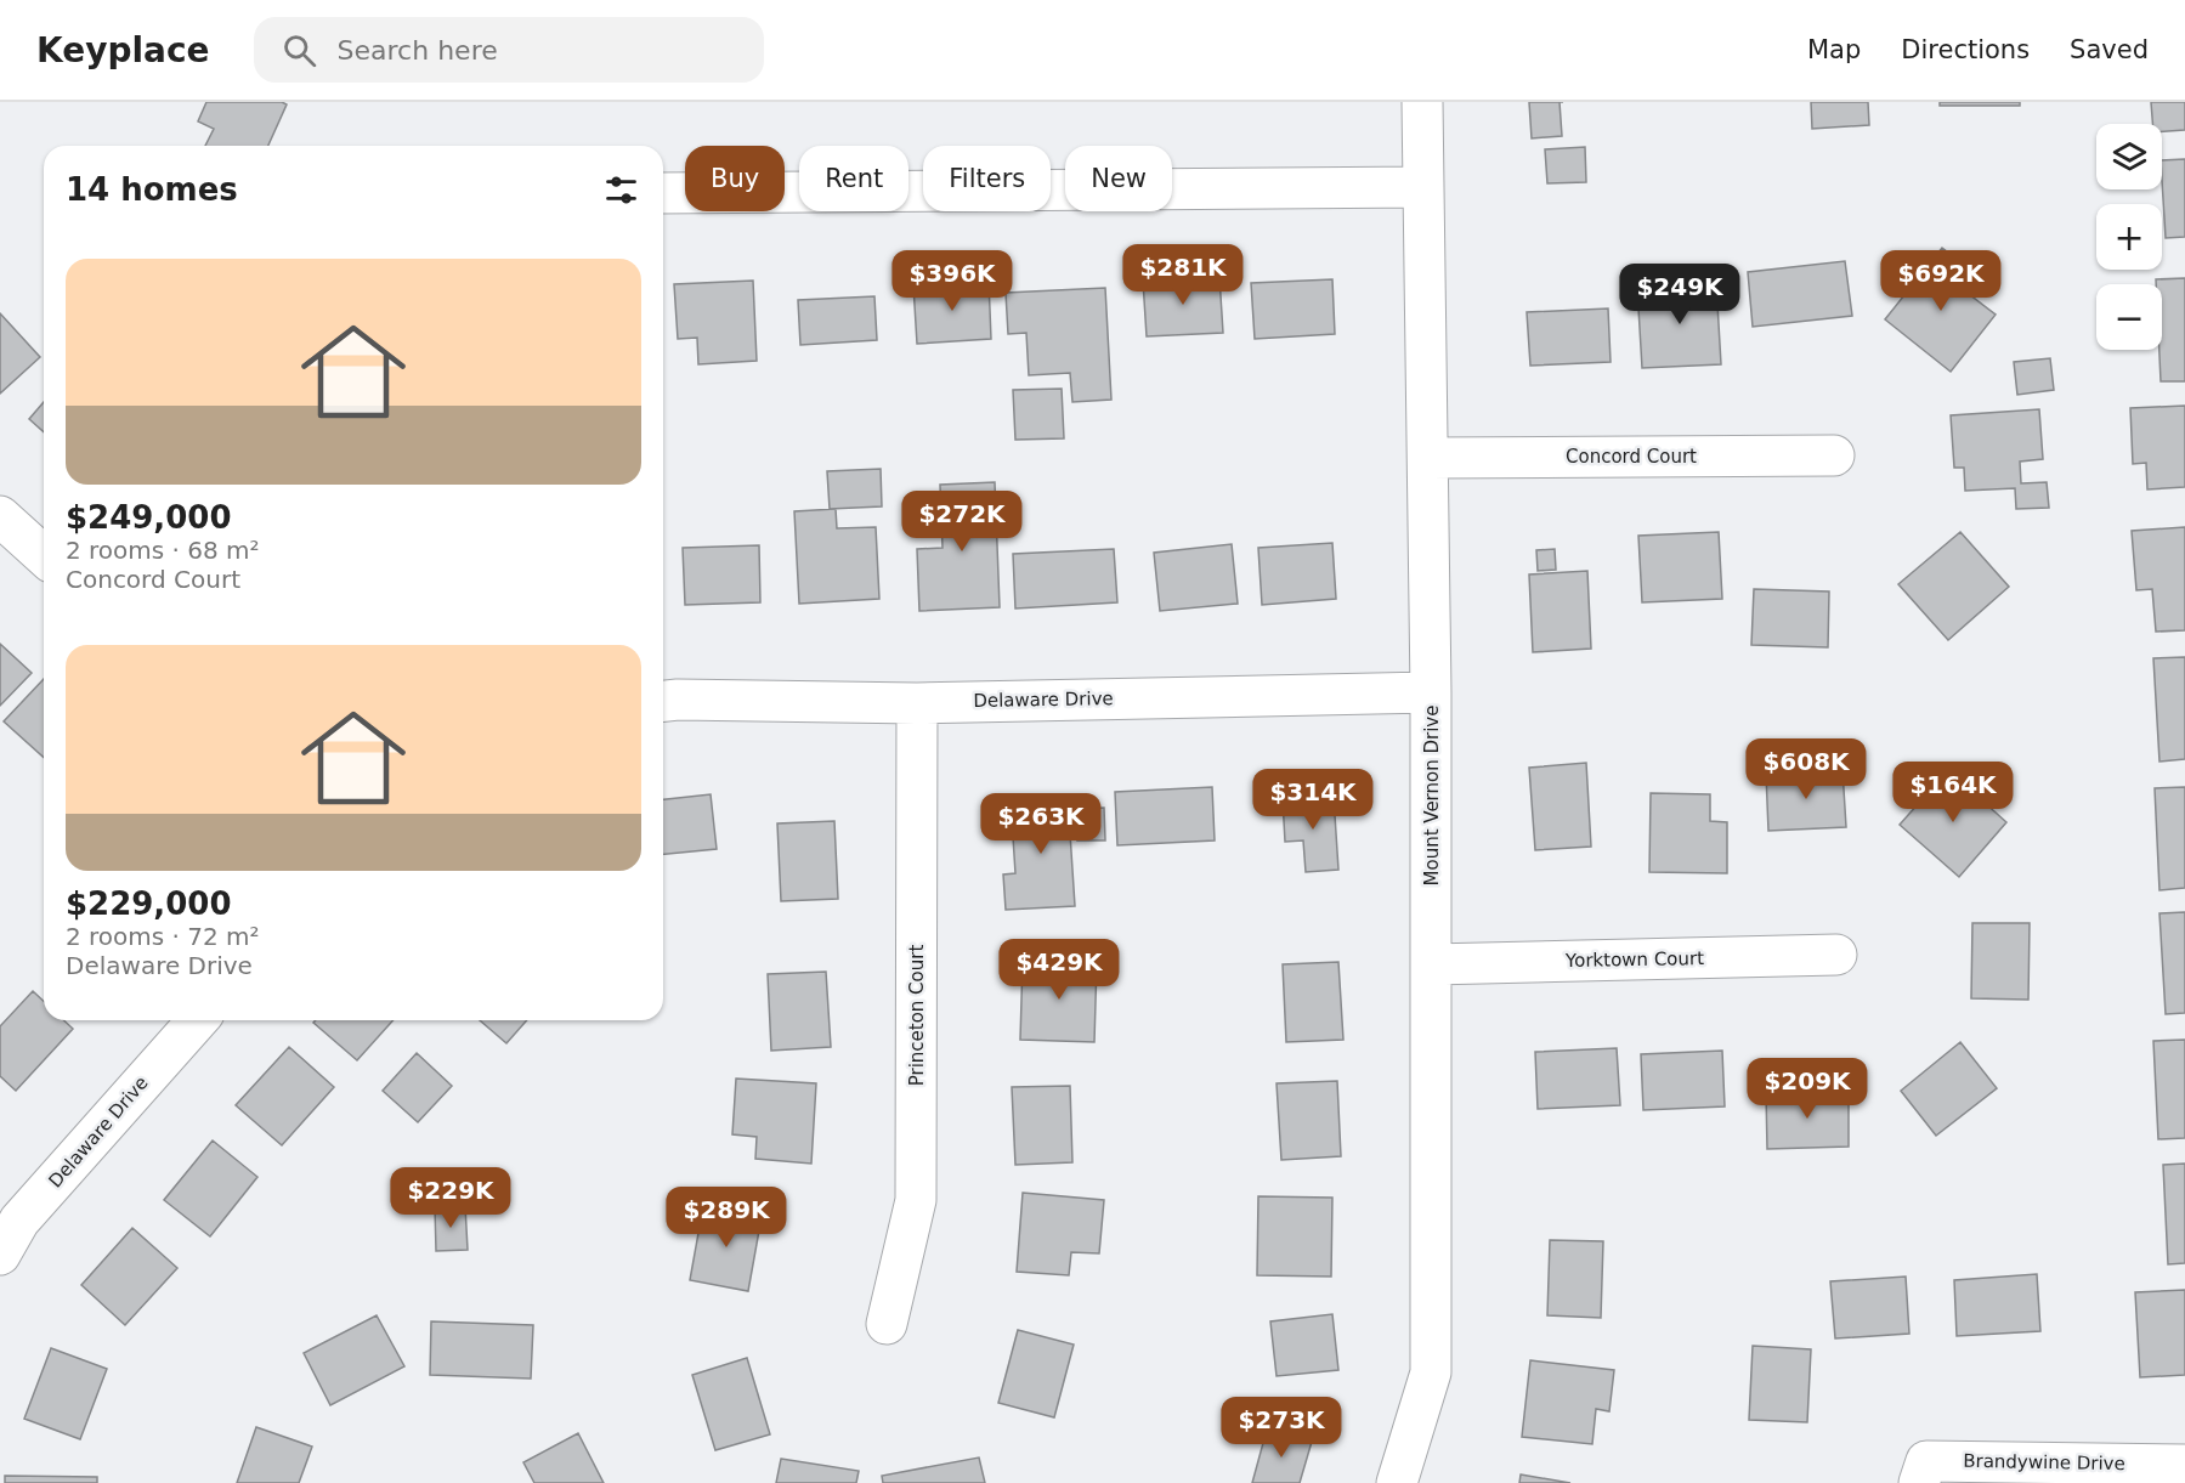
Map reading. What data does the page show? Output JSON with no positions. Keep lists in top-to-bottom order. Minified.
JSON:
{"streets":{"street":["Concord Court","Delaware Drive","Mount Vernon Drive","Yorktown Court","Princeton Court","Brandywine Drive"]},"crossings":[["Concord Court","Mount Vernon Drive"],["Delaware Drive","Mount Vernon Drive"],["Delaware Drive","Princeton Court"],["Mount Vernon Drive","Yorktown Court"]],"page":{"header":"Keyplace","search":"Search here","nav":["Map","Directions","Saved"],"map_buttons":["+","−"],"chip":["Buy","Rent","Filters","New"],"heading":"14 homes","list":[{"name":"$249,000","note":"2 rooms · 68 m² · Concord Court"},{"name":"$229,000","note":"2 rooms · 72 m² · Delaware Drive"}],"price":["$281K","$396K","$692K","$249K","$272K","$608K","$164K","$314K","$263K","$429K","$209K","$229K","$289K","$273K"]}}
